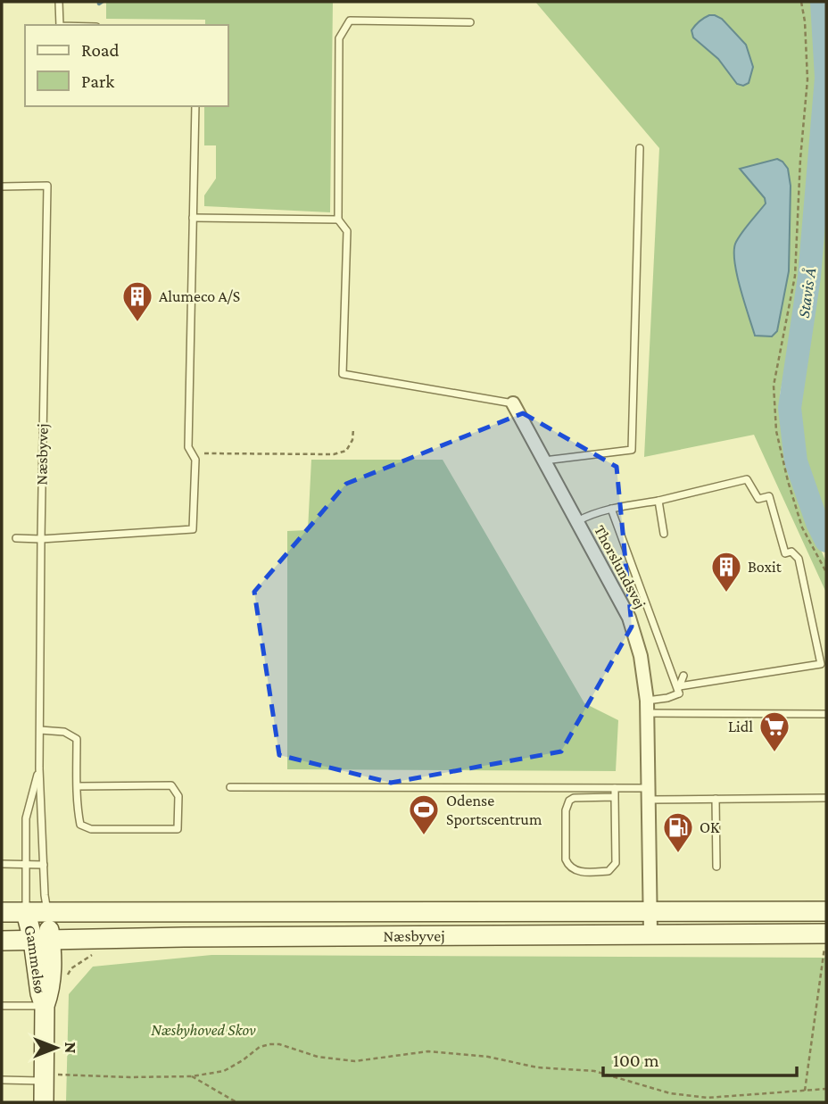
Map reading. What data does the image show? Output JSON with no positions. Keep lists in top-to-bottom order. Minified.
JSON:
{"streets":{"street":["Næsbyvej","Thorslundsvej","Gammelsø"]},"crossings":[["Næsbyvej","Thorslundsvej"],["Næsbyvej","Gammelsø"]],"water":["Stavis Å"],"parks":["Næsbyhoved Skov"],"places":{"building":["Alumeco A/S","Boxit"],"supermarket":["Lidl"],"sports":["Odense Sportscentrum"],"fuel station":["OK"]},"legend":["Road","Park"],"scale_bar":"100 m","north":"right"}
